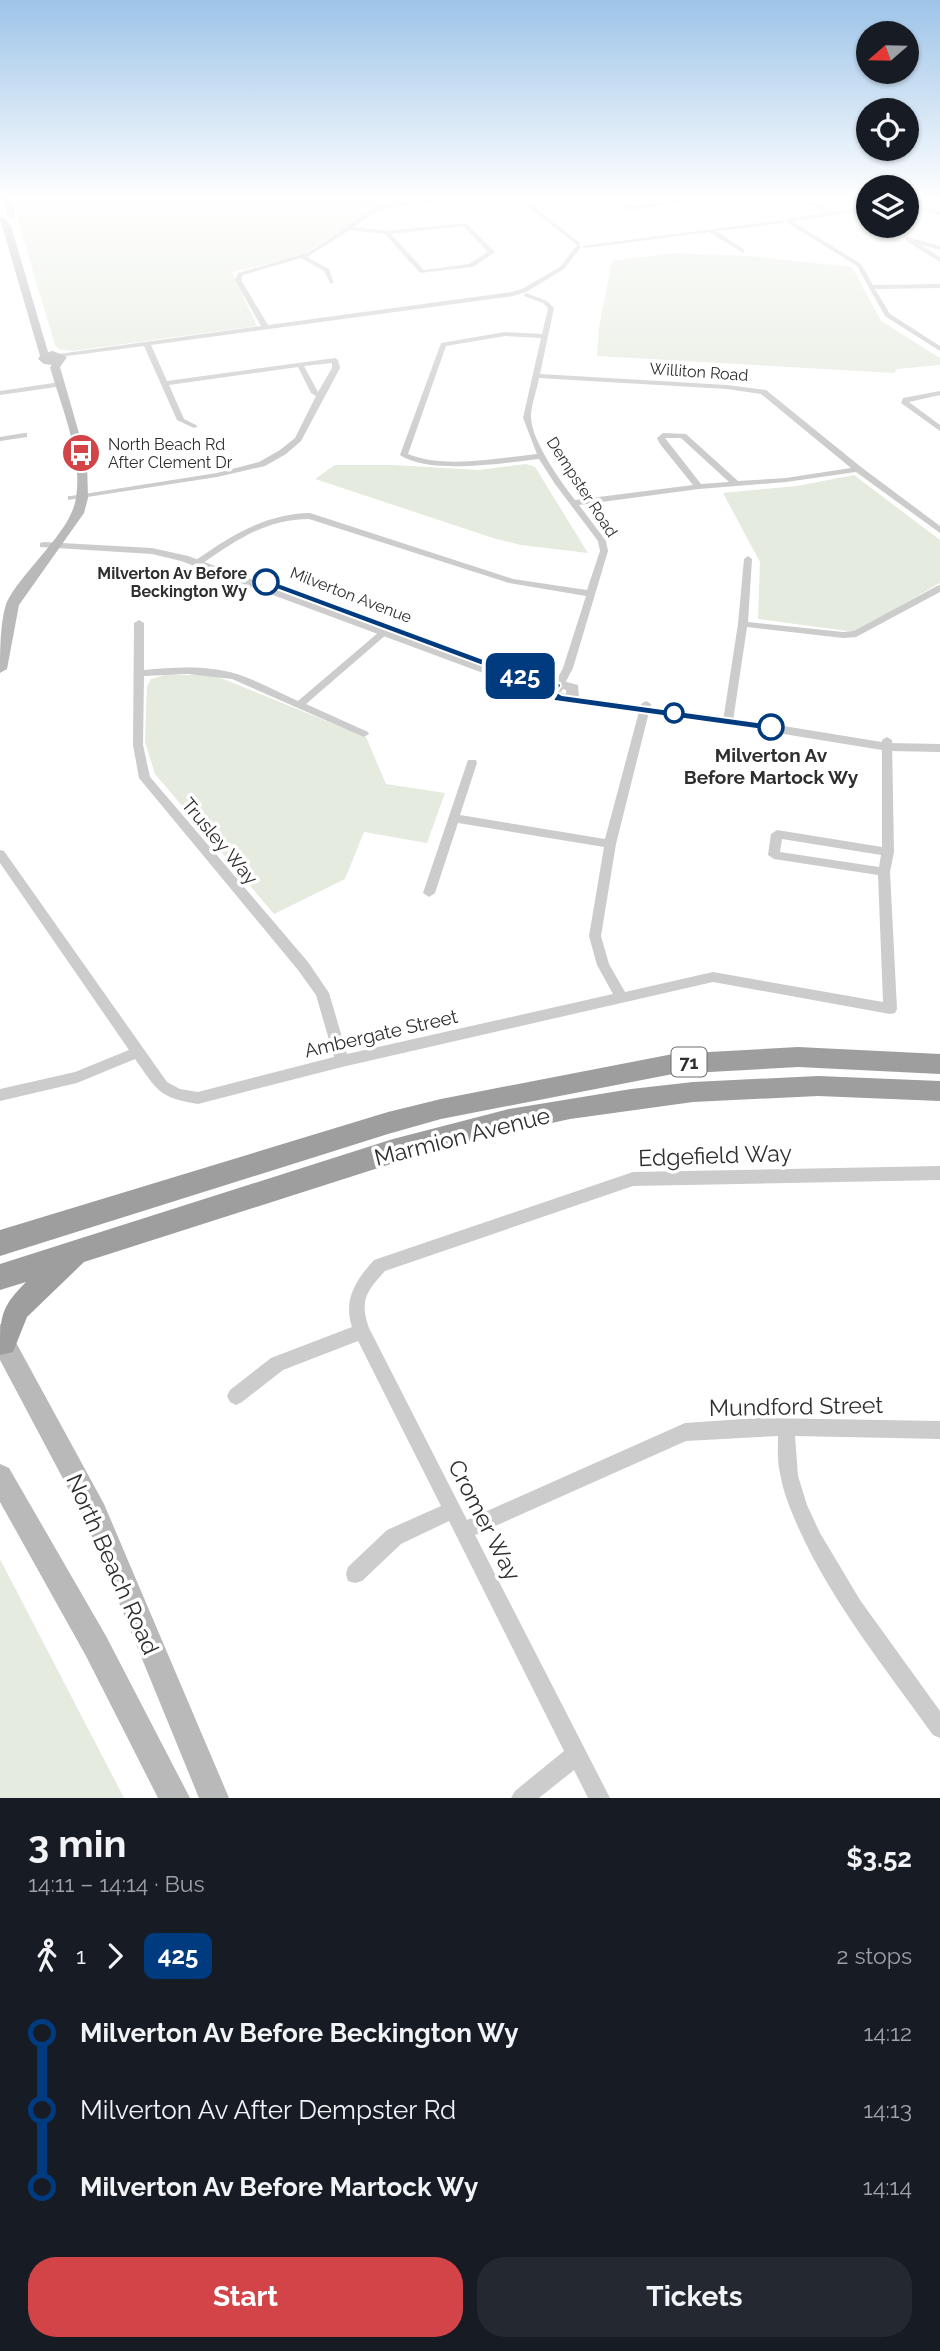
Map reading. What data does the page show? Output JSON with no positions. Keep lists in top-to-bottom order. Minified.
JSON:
{"streets":{"highway":["71","Marmion Avenue"],"main road":["North Beach Road"],"street":["Williton Road","Dempster Road","Milverton Avenue","Trusley Way","Ambergate Street","Edgefield Way","Mundford Street","Cromer Way"]},"crossings":[["Williton Road","Dempster Road"],["Dempster Road","Milverton Avenue"],["Trusley Way","Ambergate Street"],["Edgefield Way","Cromer Way"],["Mundford Street","Cromer Way"]],"places":{"bus stop":["North Beach Rd After Clement Dr"],"other":["Milverton Av Before Beckington Wy","Milverton Av Before Martock Wy"]},"lines":["bus line 425"],"north":"left","page":{"on_map":"425","heading":["3 min","14:11 – 14:14 · Bus","$3.52"],"legs":["1","425","2 stops"],"list":[{"name":"Milverton Av Before Beckington Wy","value":"14:12"},{"name":"Milverton Av After Dempster Rd","value":"14:13"},{"name":"Milverton Av Before Martock Wy","value":"14:14"}],"buttons":["Start","Tickets"]}}
